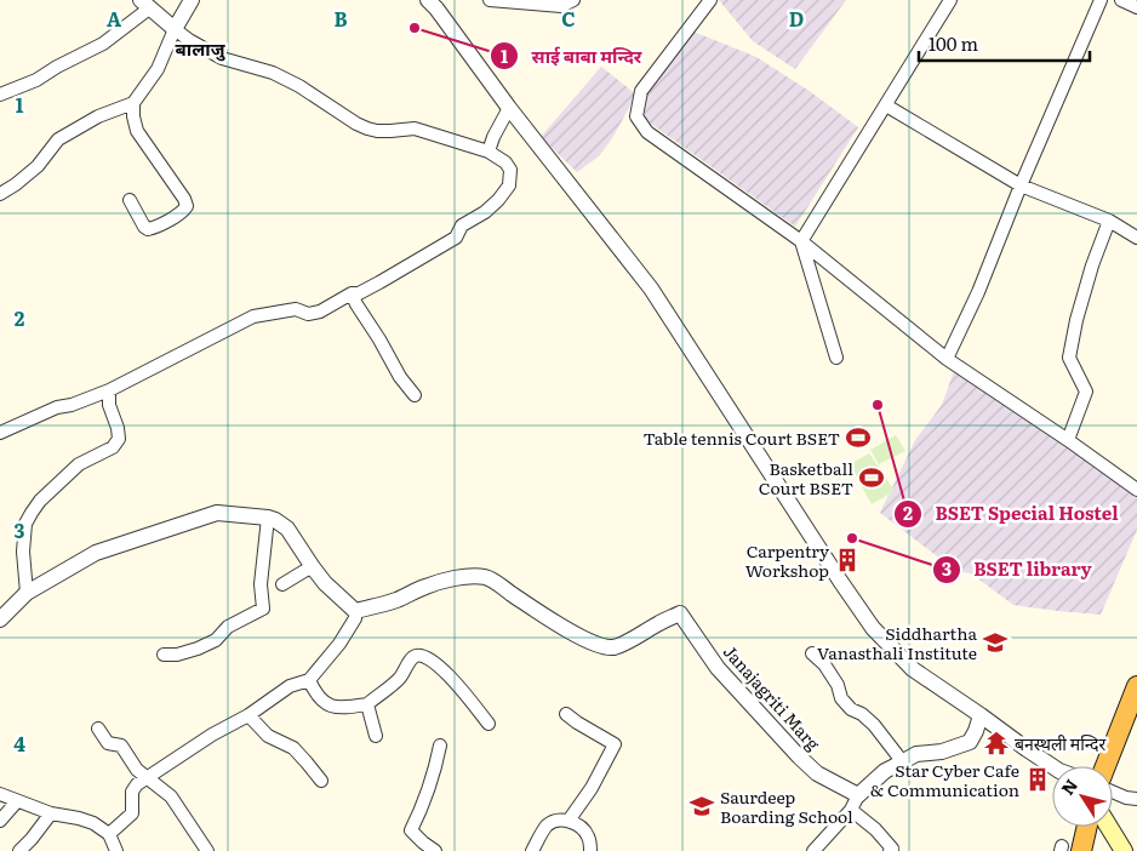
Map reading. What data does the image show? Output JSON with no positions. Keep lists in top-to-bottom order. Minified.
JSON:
{"streets":{"street":["Janajagriti Marg"]},"districts":["बालाजु"],"places":{"other":["साई बाबा मन्दिर","BSET Special Hostel","BSET library"],"sports":["Table tennis Court BSET","Basketball Court BSET"],"building":["Carpentry Workshop","Star Cyber Cafe & Communication"],"school or university":["Siddhartha Vanasthali Institute","Saurdeep Boarding School"],"temple":["बनस्थली मन्दिर"]},"scale_bar":"100 m","north":"top left","grid":{"columns":["A","B","C","D"],"rows":["1","2","3","4"]}}
